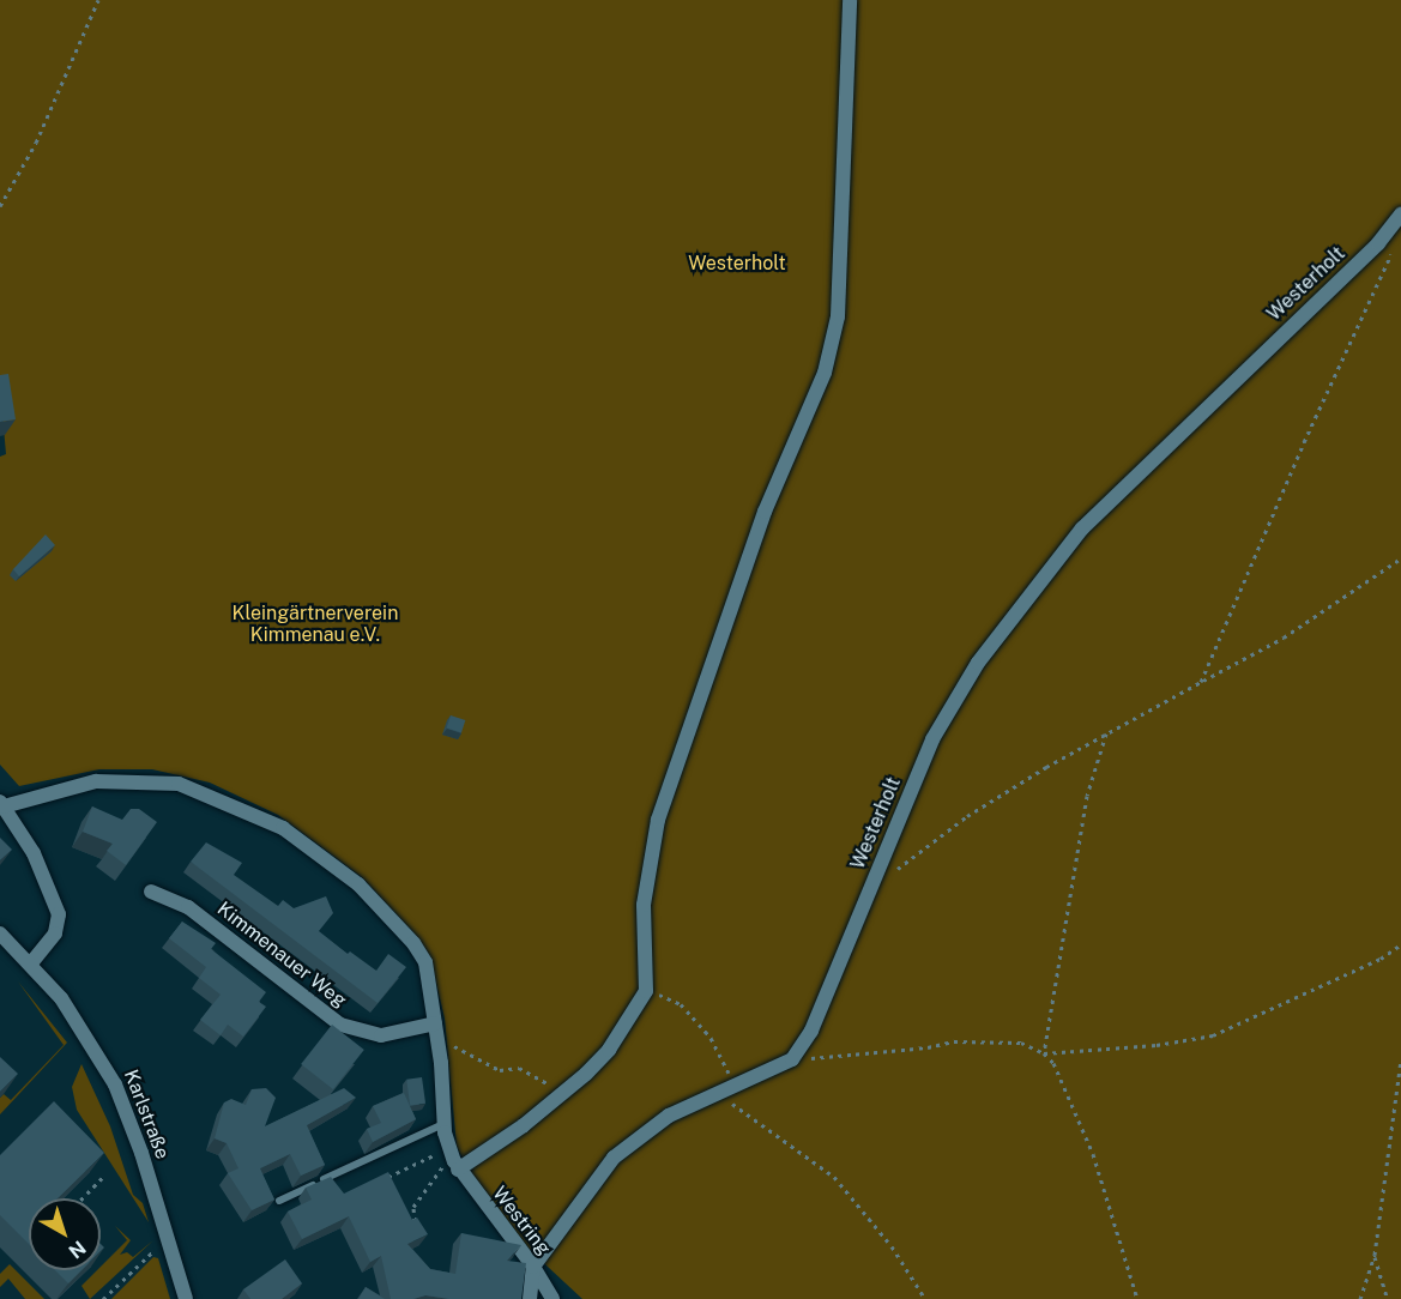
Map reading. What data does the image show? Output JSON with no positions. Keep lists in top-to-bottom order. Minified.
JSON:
{"streets":{"street":["Westerholt","Kimmenauer Weg","Karlstraße","Westring"]},"parks":["Westerholt","Kleingärtnerverein Kimmenau e.V."],"north":"bottom right"}
